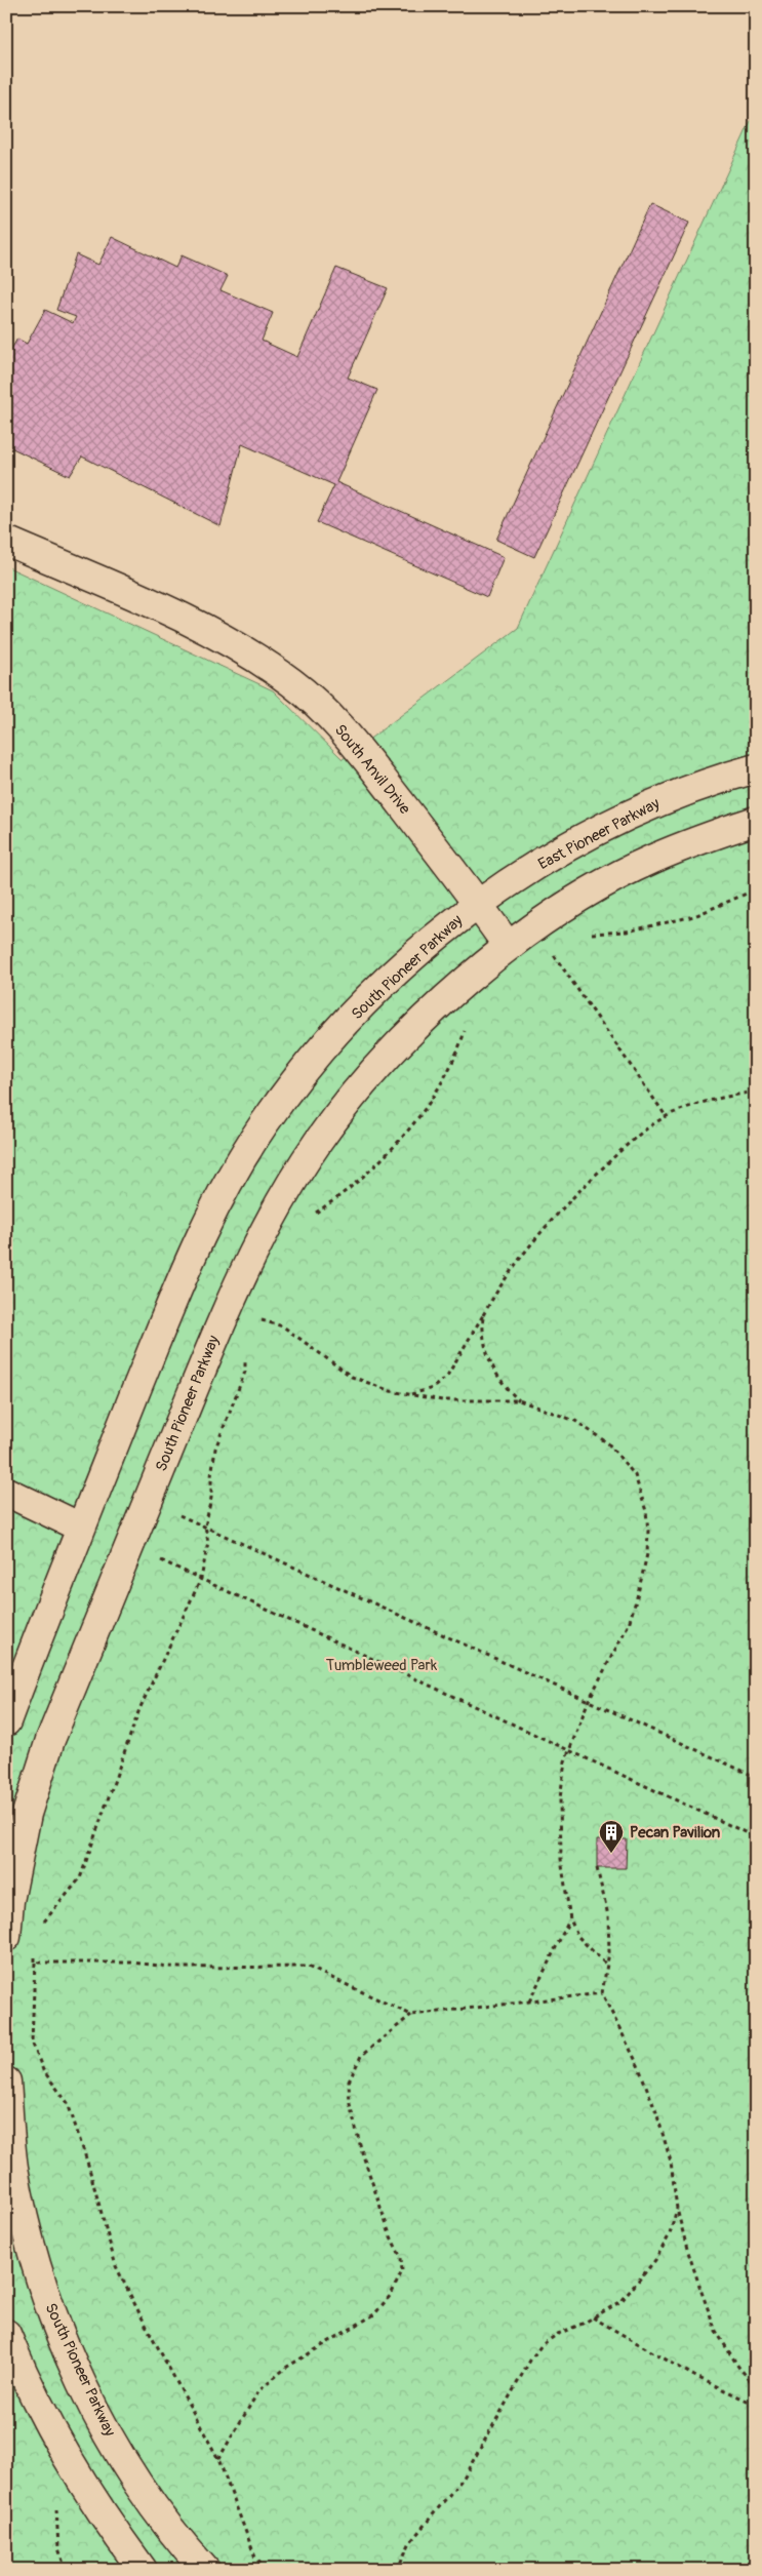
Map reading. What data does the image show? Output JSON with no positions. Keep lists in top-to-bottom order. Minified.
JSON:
{"streets":{"street":["South Anvil Drive","East Pioneer Parkway","South Pioneer Parkway"]},"crossings":[["South Anvil Drive","East Pioneer Parkway"],["South Anvil Drive","South Pioneer Parkway"],["East Pioneer Parkway","South Pioneer Parkway"]],"parks":["Tumbleweed Park"],"places":{"building":["Pecan Pavilion"]}}
